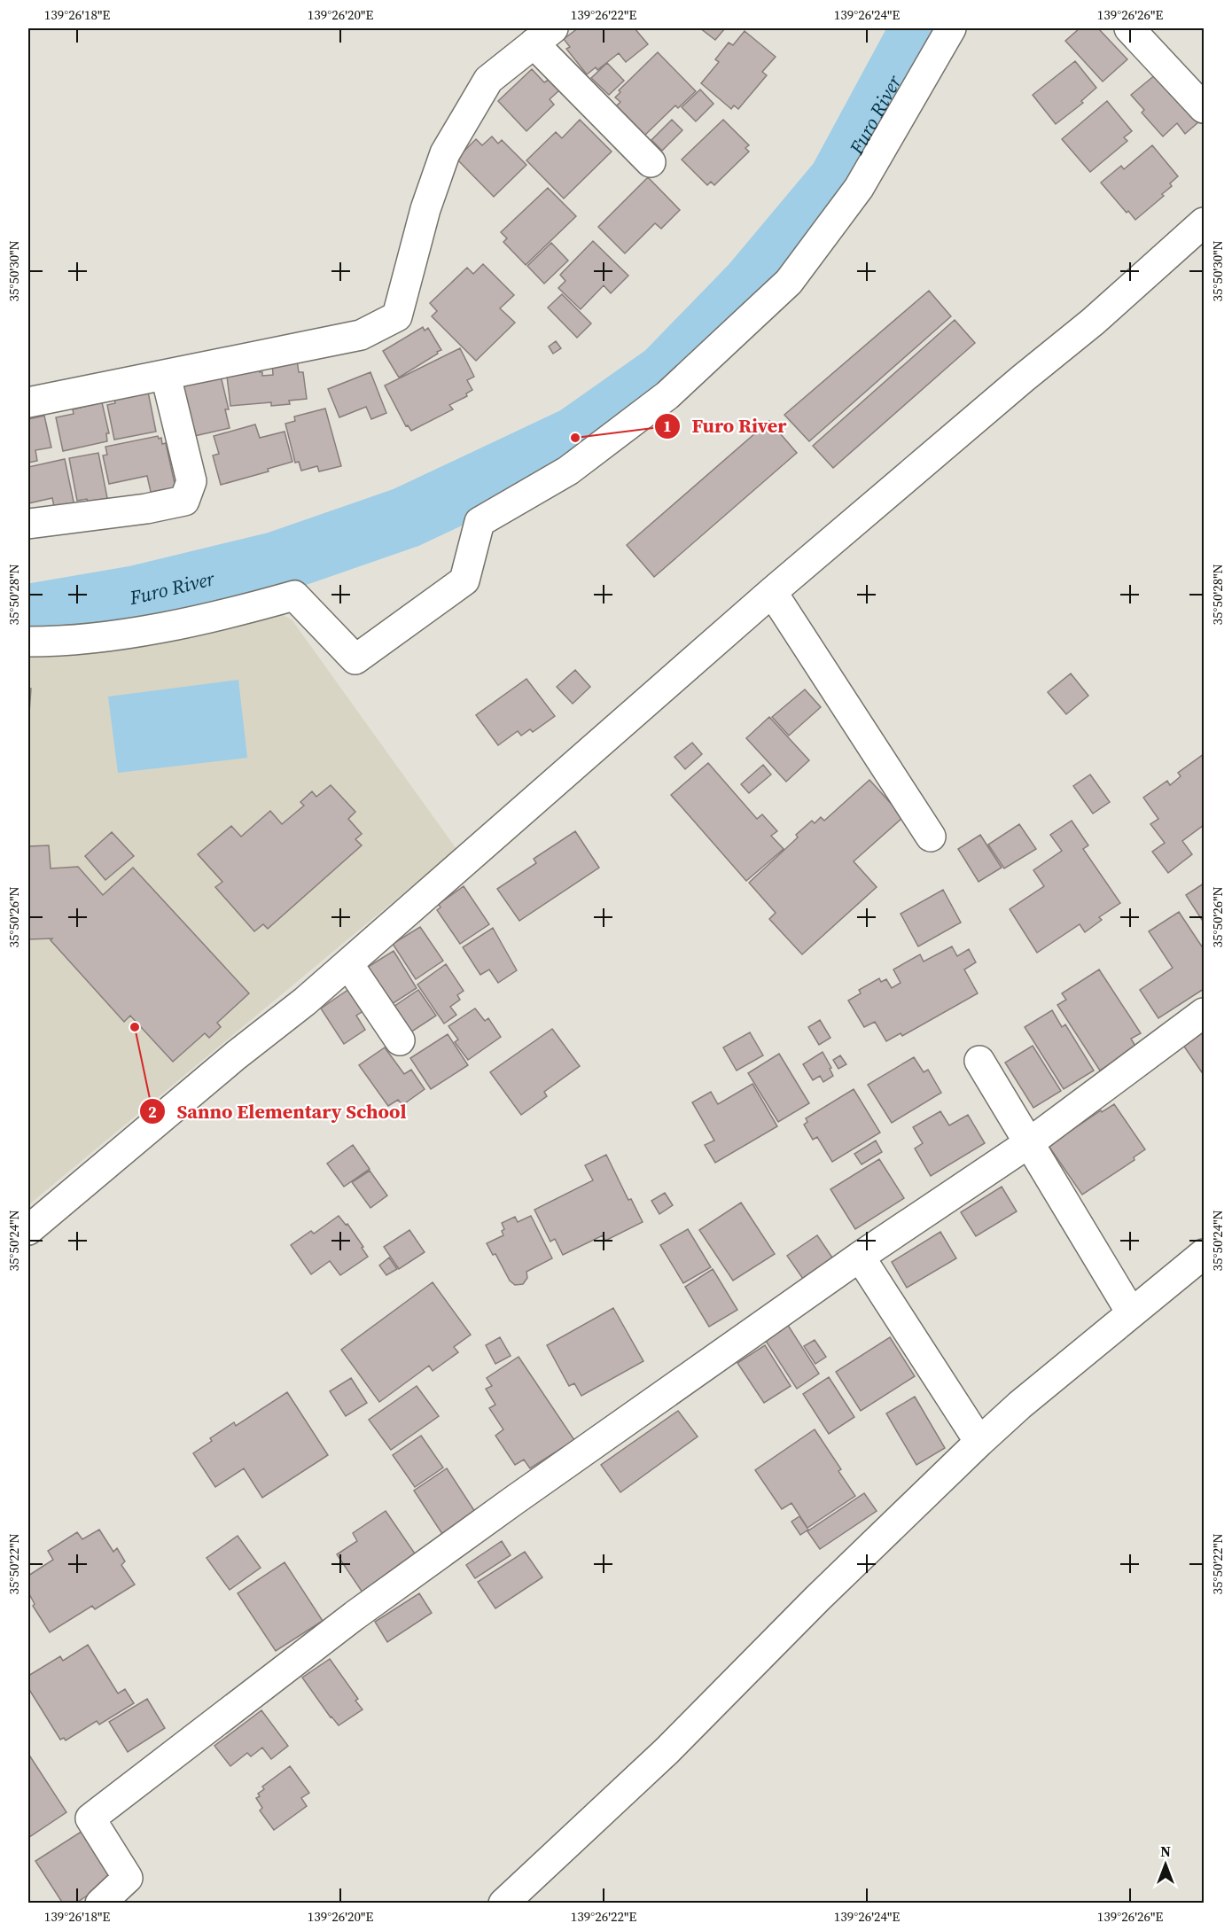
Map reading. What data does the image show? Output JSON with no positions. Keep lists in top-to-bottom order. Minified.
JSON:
{"water":["Furo River"],"places":["Furo River","Sanno Elementary School"],"north":"top","coordinates":["139°26'18\"E","139°26'20\"E","139°26'22\"E","139°26'24\"E","139°26'26\"E","35°50'30\"N","35°50'28\"N","35°50'26\"N","35°50'24\"N","35°50'22\"N"]}
